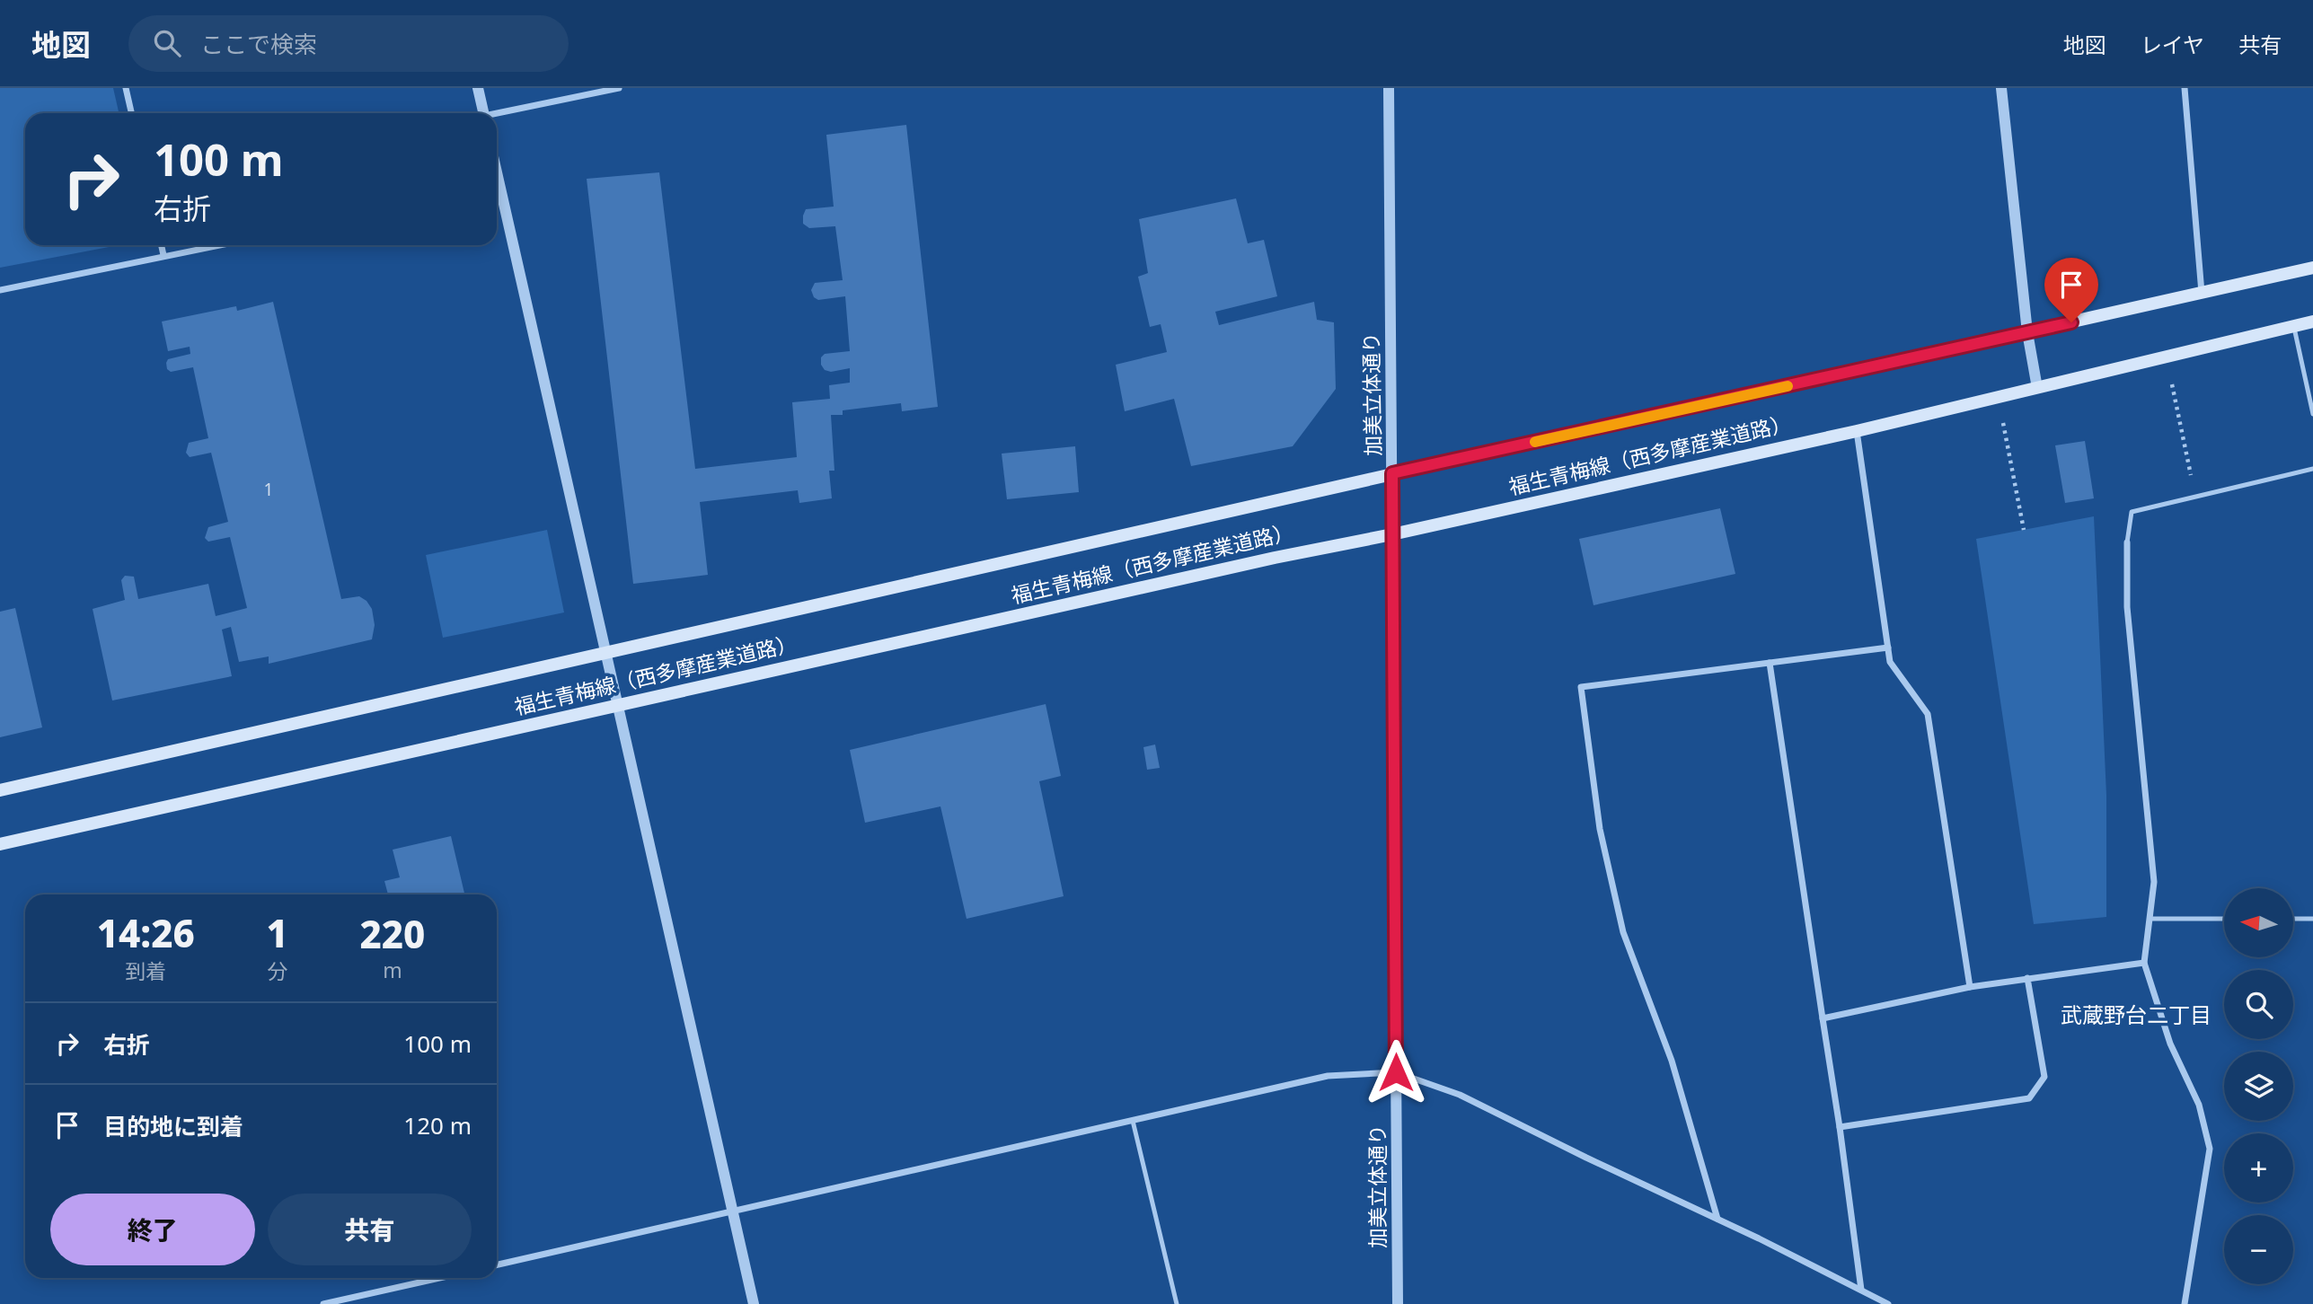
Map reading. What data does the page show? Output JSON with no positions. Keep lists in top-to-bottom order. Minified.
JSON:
{"streets":{"main road":["福生青梅線（西多摩産業道路）"],"street":["加美立体通り"]},"crossings":[["加美立体通り","福生青梅線（西多摩産業道路）"]],"districts":["武蔵野台二丁目"],"house_numbers":["1"],"north":"left","page":{"header":"地図","search":"ここで検索","nav":["地図","レイヤ","共有"],"turn":["100 m","右折"],"map_buttons":["+","−"],"eta":["14:26","到着","1","分","220","m"],"list":[{"name":"右折","value":"100 m"},{"name":"目的地に到着","value":"120 m"}],"buttons":["終了","共有"]}}
